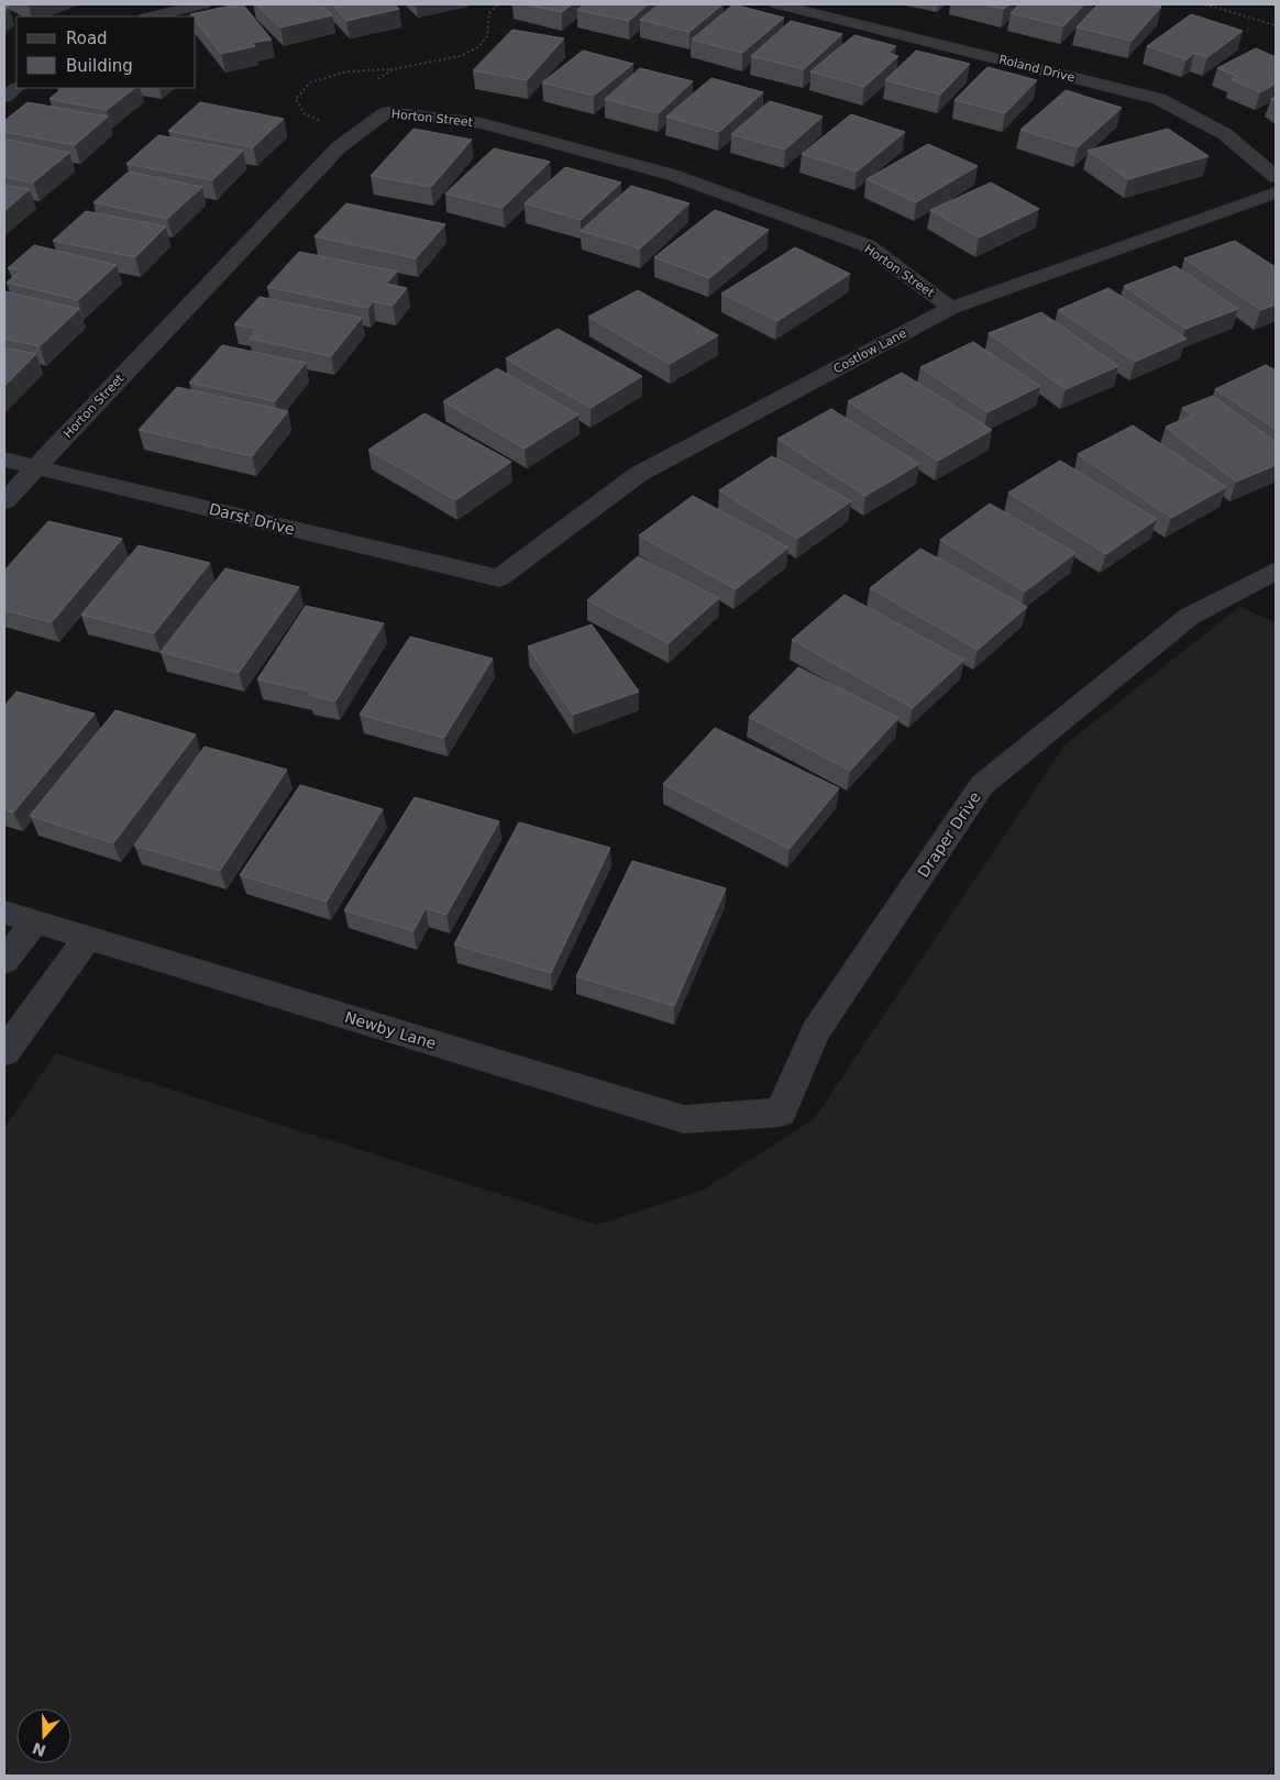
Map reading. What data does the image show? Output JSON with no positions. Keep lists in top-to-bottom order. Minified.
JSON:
{"streets":{"street":["Roland Drive","Horton Street","Costlow Lane","Darst Drive","Draper Drive","Newby Lane"]},"crossings":[["Horton Street","Costlow Lane"],["Horton Street","Darst Drive"],["Costlow Lane","Darst Drive"],["Draper Drive","Newby Lane"]],"legend":["Road","Building"],"north":"bottom"}
